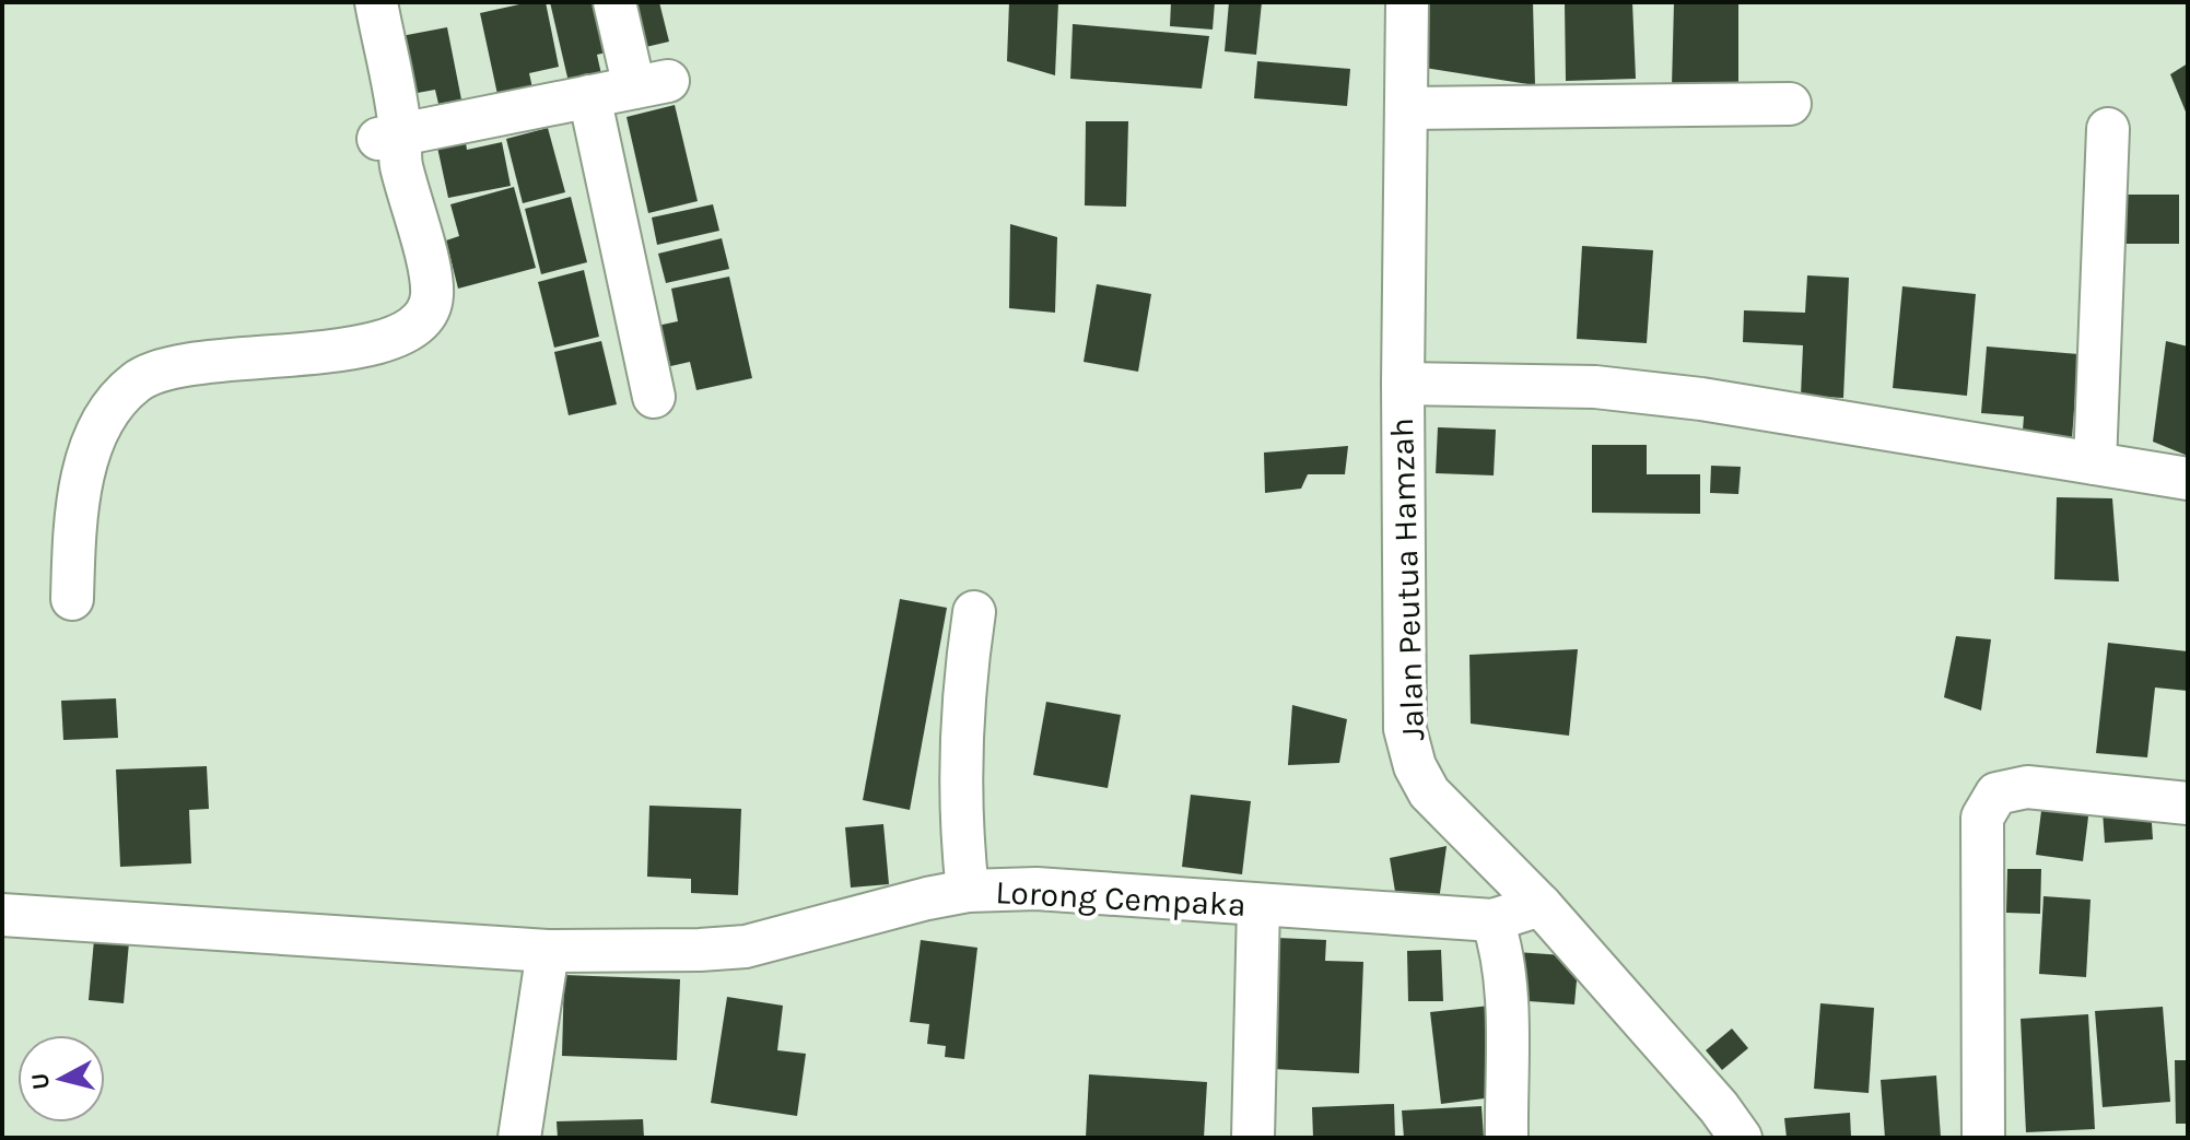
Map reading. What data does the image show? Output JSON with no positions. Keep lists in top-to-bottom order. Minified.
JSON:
{"streets":{"street":["Jalan Peutua Hamzah","Lorong Cempaka"]},"crossings":[["Jalan Peutua Hamzah","Lorong Cempaka"]],"north":"left"}
